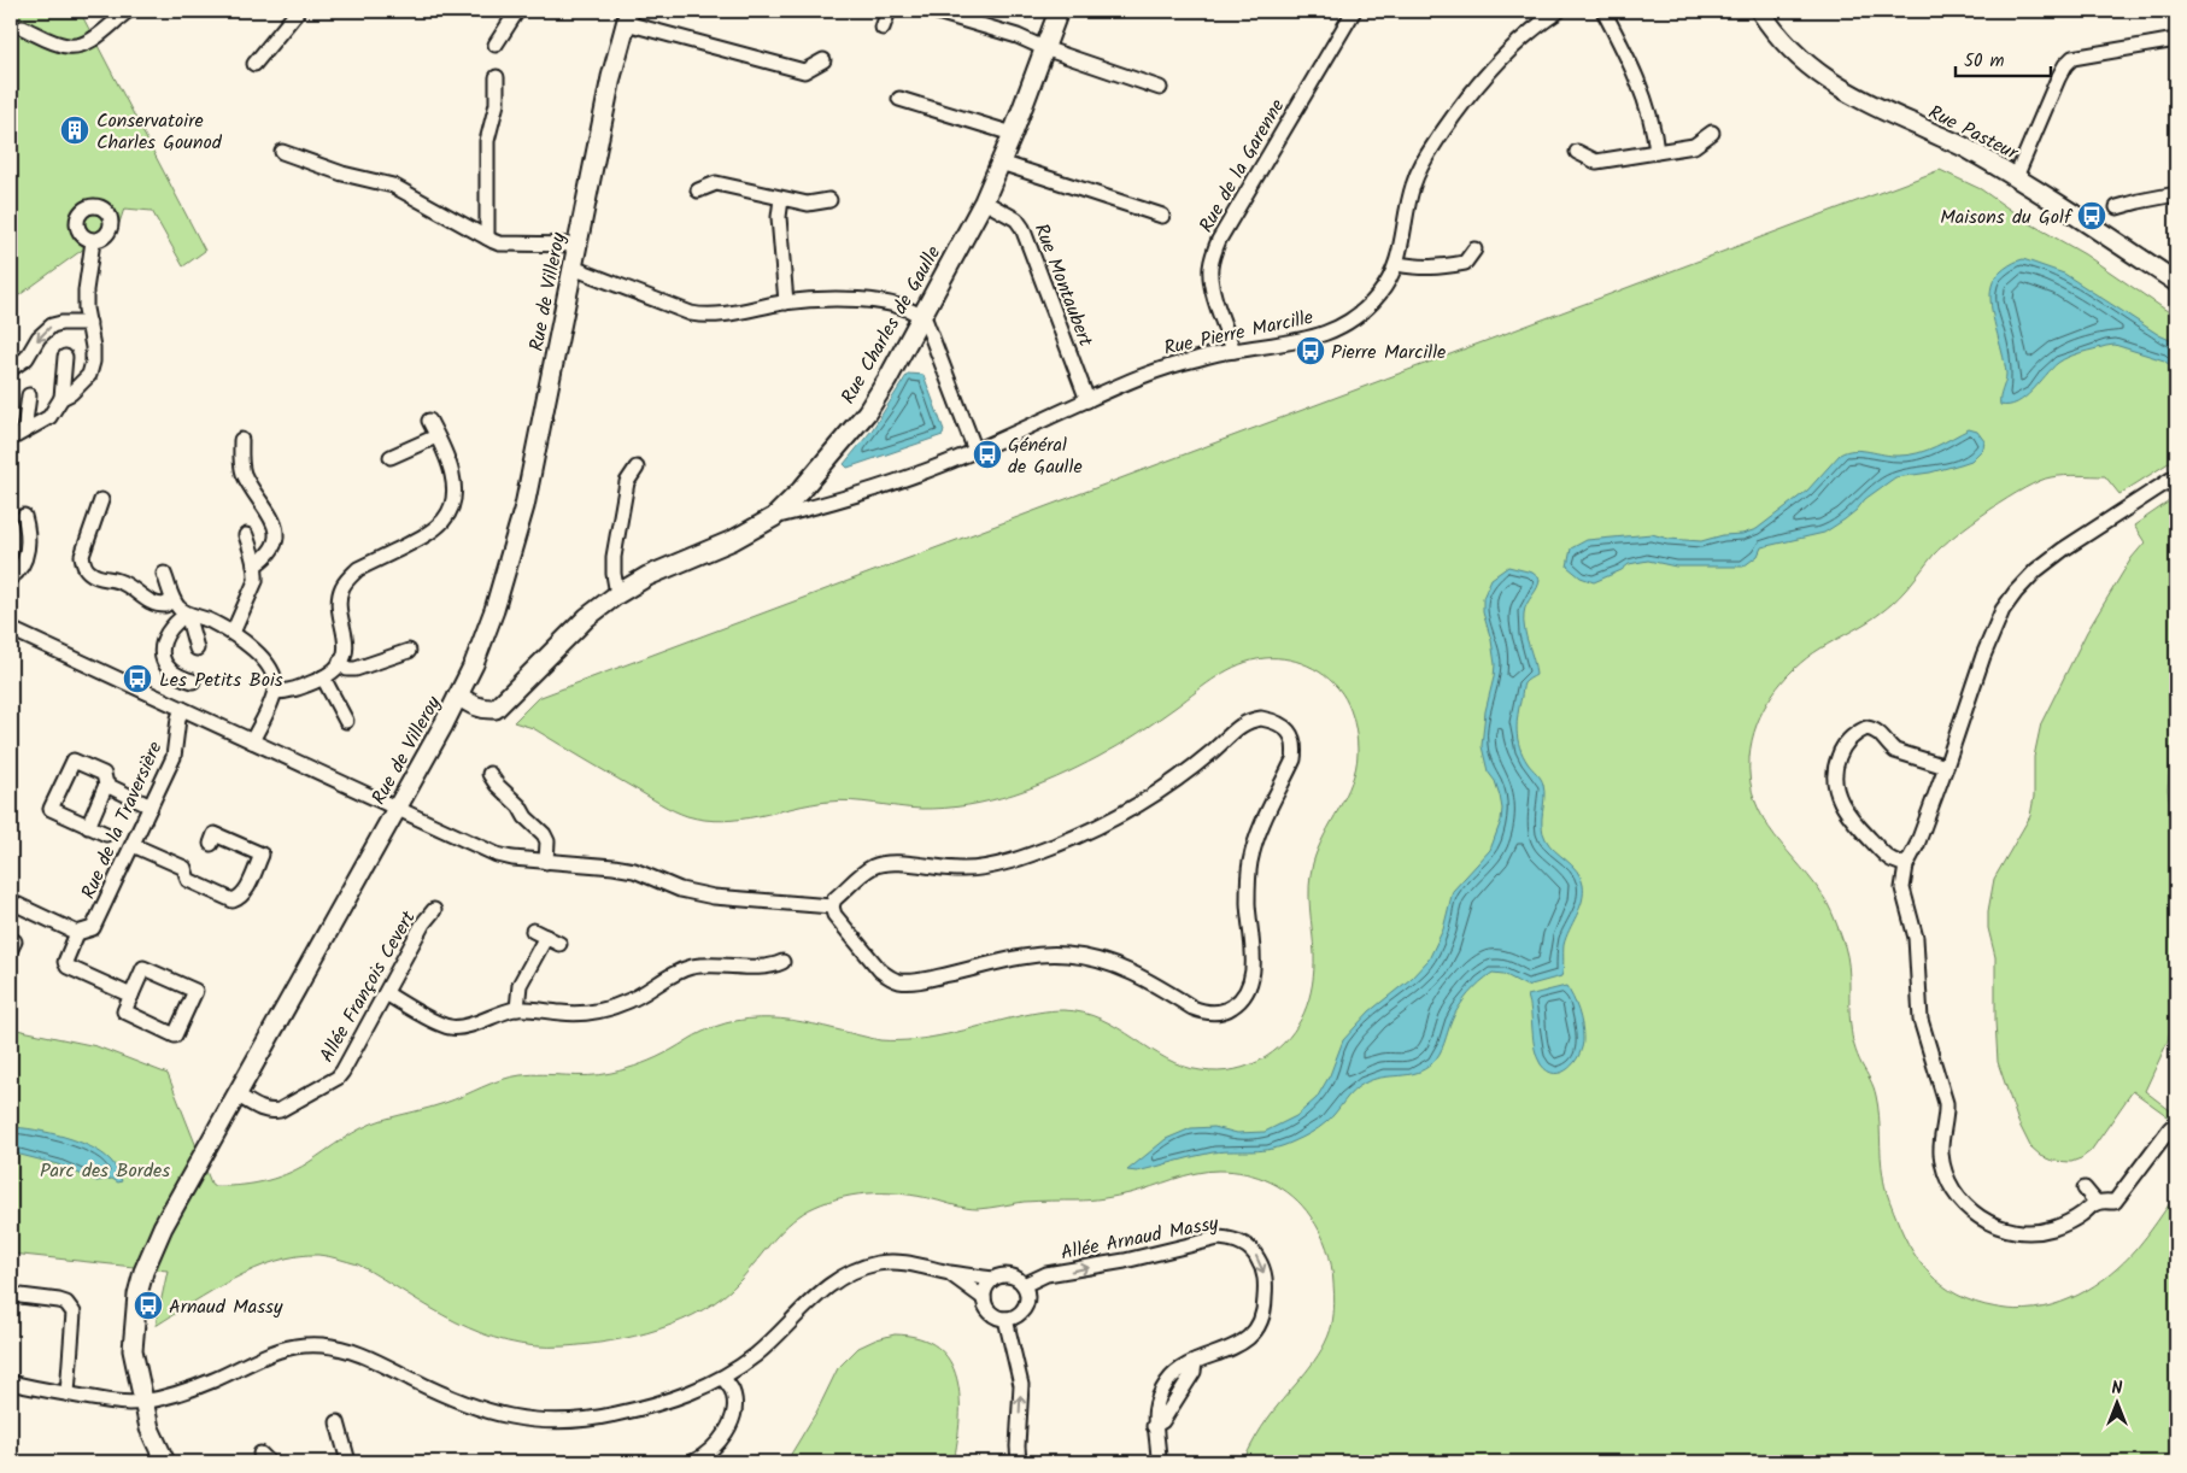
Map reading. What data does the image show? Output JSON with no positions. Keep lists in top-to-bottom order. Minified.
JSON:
{"streets":{"street":["Rue Pasteur","Rue de la Garenne","Rue Montaubert","Rue de Villeroy","Rue Charles de Gaulle","Rue Pierre Marcille","Rue de la Traversière","Allée François Cevert","Allée Arnaud Massy"]},"crossings":[["Rue de la Garenne","Rue Pierre Marcille"],["Rue Montaubert","Rue Charles de Gaulle"],["Rue Montaubert","Rue Pierre Marcille"],["Rue de Villeroy","Rue Charles de Gaulle"],["Rue de Villeroy","Allée François Cevert"],["Rue Charles de Gaulle","Rue Pierre Marcille"]],"parks":["Parc des Bordes"],"places":{"building":["Conservatoire Charles Gounod"],"bus stop":["Maisons du Golf","Pierre Marcille","Général de Gaulle","Les Petits Bois","Arnaud Massy"]},"scale_bar":"50 m","north":"top"}
